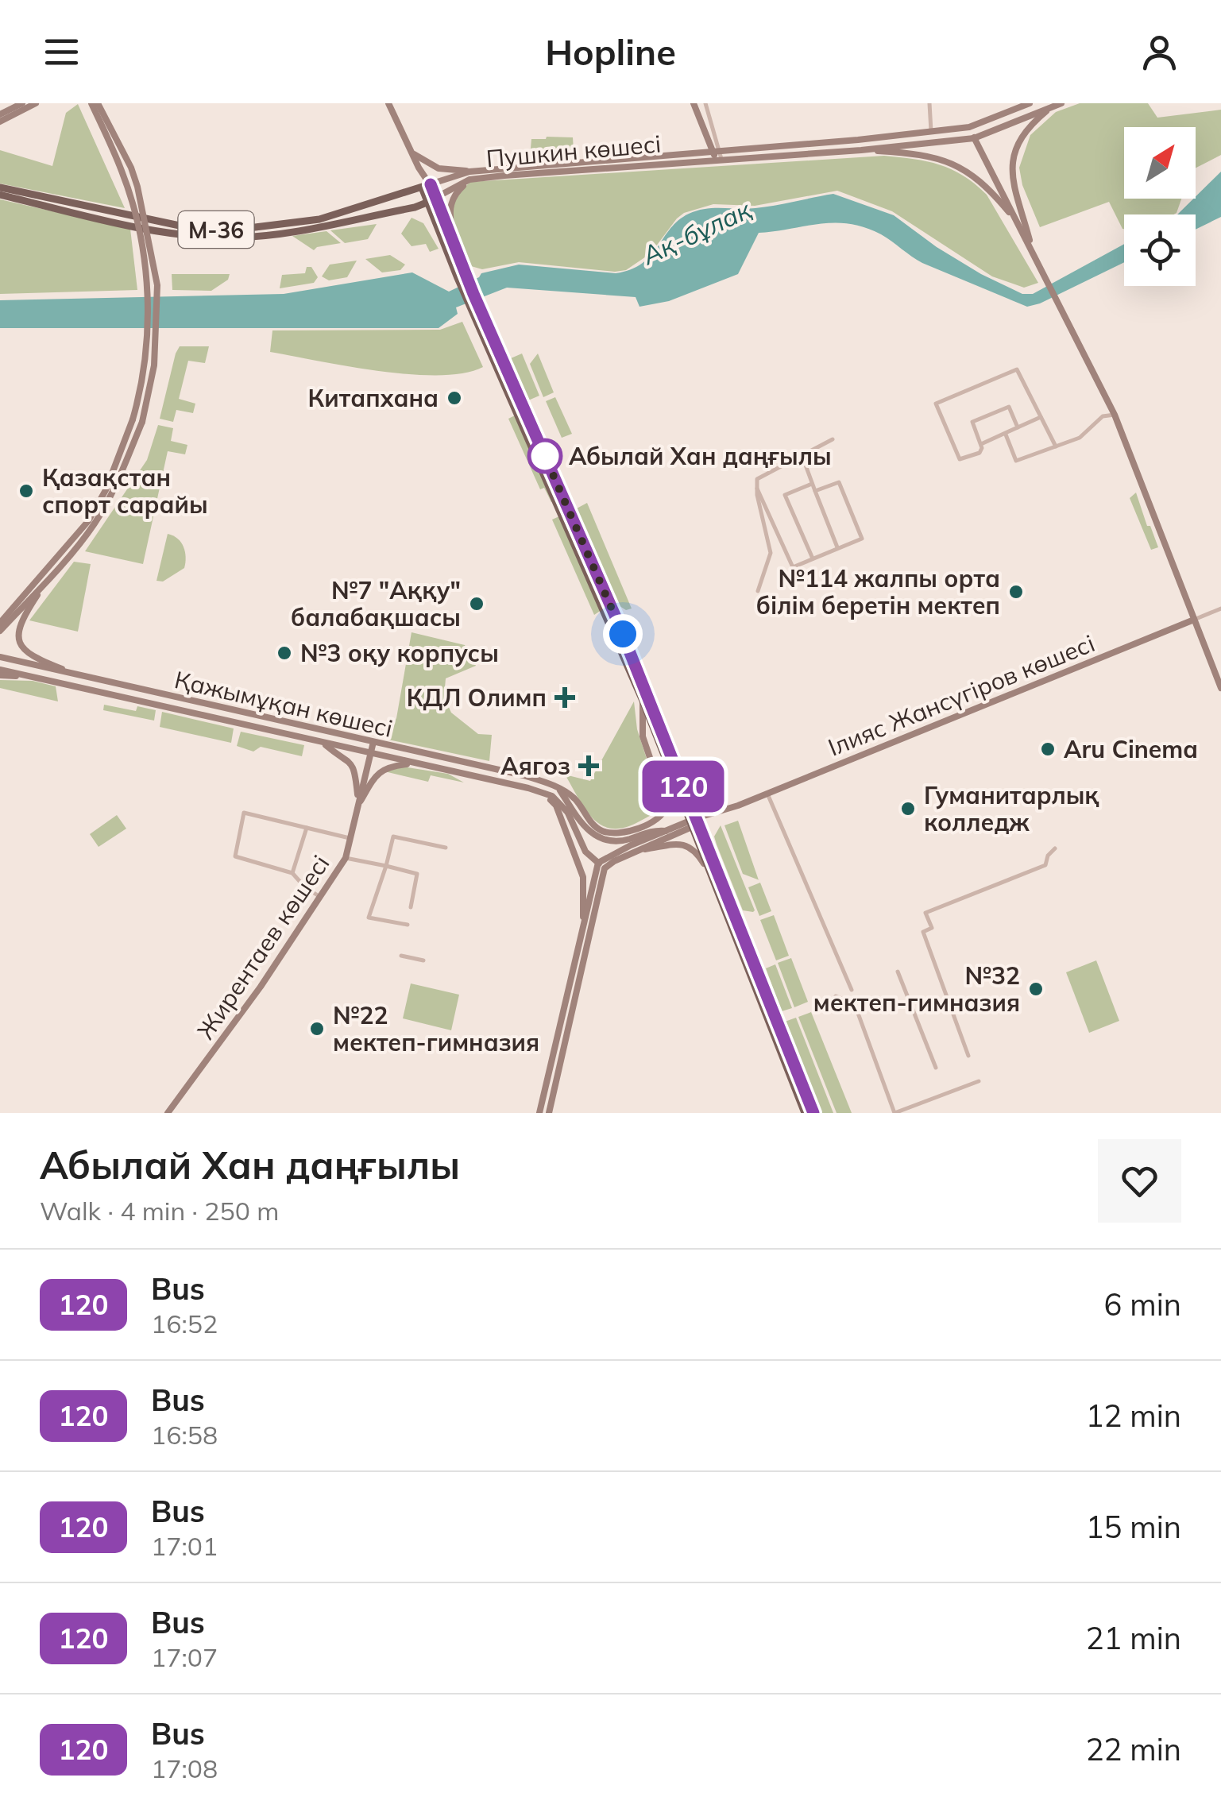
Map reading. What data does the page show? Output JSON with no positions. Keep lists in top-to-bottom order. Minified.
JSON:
{"streets":{"main road":["Пушкин көшесі","M-36","Ілияс Жансүгіров көшесі","Қажымұқан көшесі","Жирентаев көшесі"]},"crossings":[["Қажымұқан көшесі","Жирентаев көшесі"]],"water":["Ақ-бұлақ"],"places":{"other":["Китапхана","Абылай Хан даңғылы","Қазақстан спорт сарайы","№114 жалпы орта білім беретін мектеп","№7 \"Аққу\" балабақшасы","№3 оқу корпусы","Aru Cinema","Гуманитарлық колледж","№32 мектеп-гимназия","№22 мектеп-гимназия"],"health":["КДЛ Олимп","Аягоз"]},"lines":["bus line 120"],"north":"top right","page":{"header":"Hopline","on_map":"120","heading":["Абылай Хан даңғылы","Walk · 4 min · 250 m"],"list":[{"mark":"120","name":"Bus","note":"16:52","value":"6 min"},{"mark":"120","name":"Bus","note":"16:58","value":"12 min"},{"mark":"120","name":"Bus","note":"17:01","value":"15 min"},{"mark":"120","name":"Bus","note":"17:07","value":"21 min"},{"mark":"120","name":"Bus","note":"17:08","value":"22 min"}]}}
